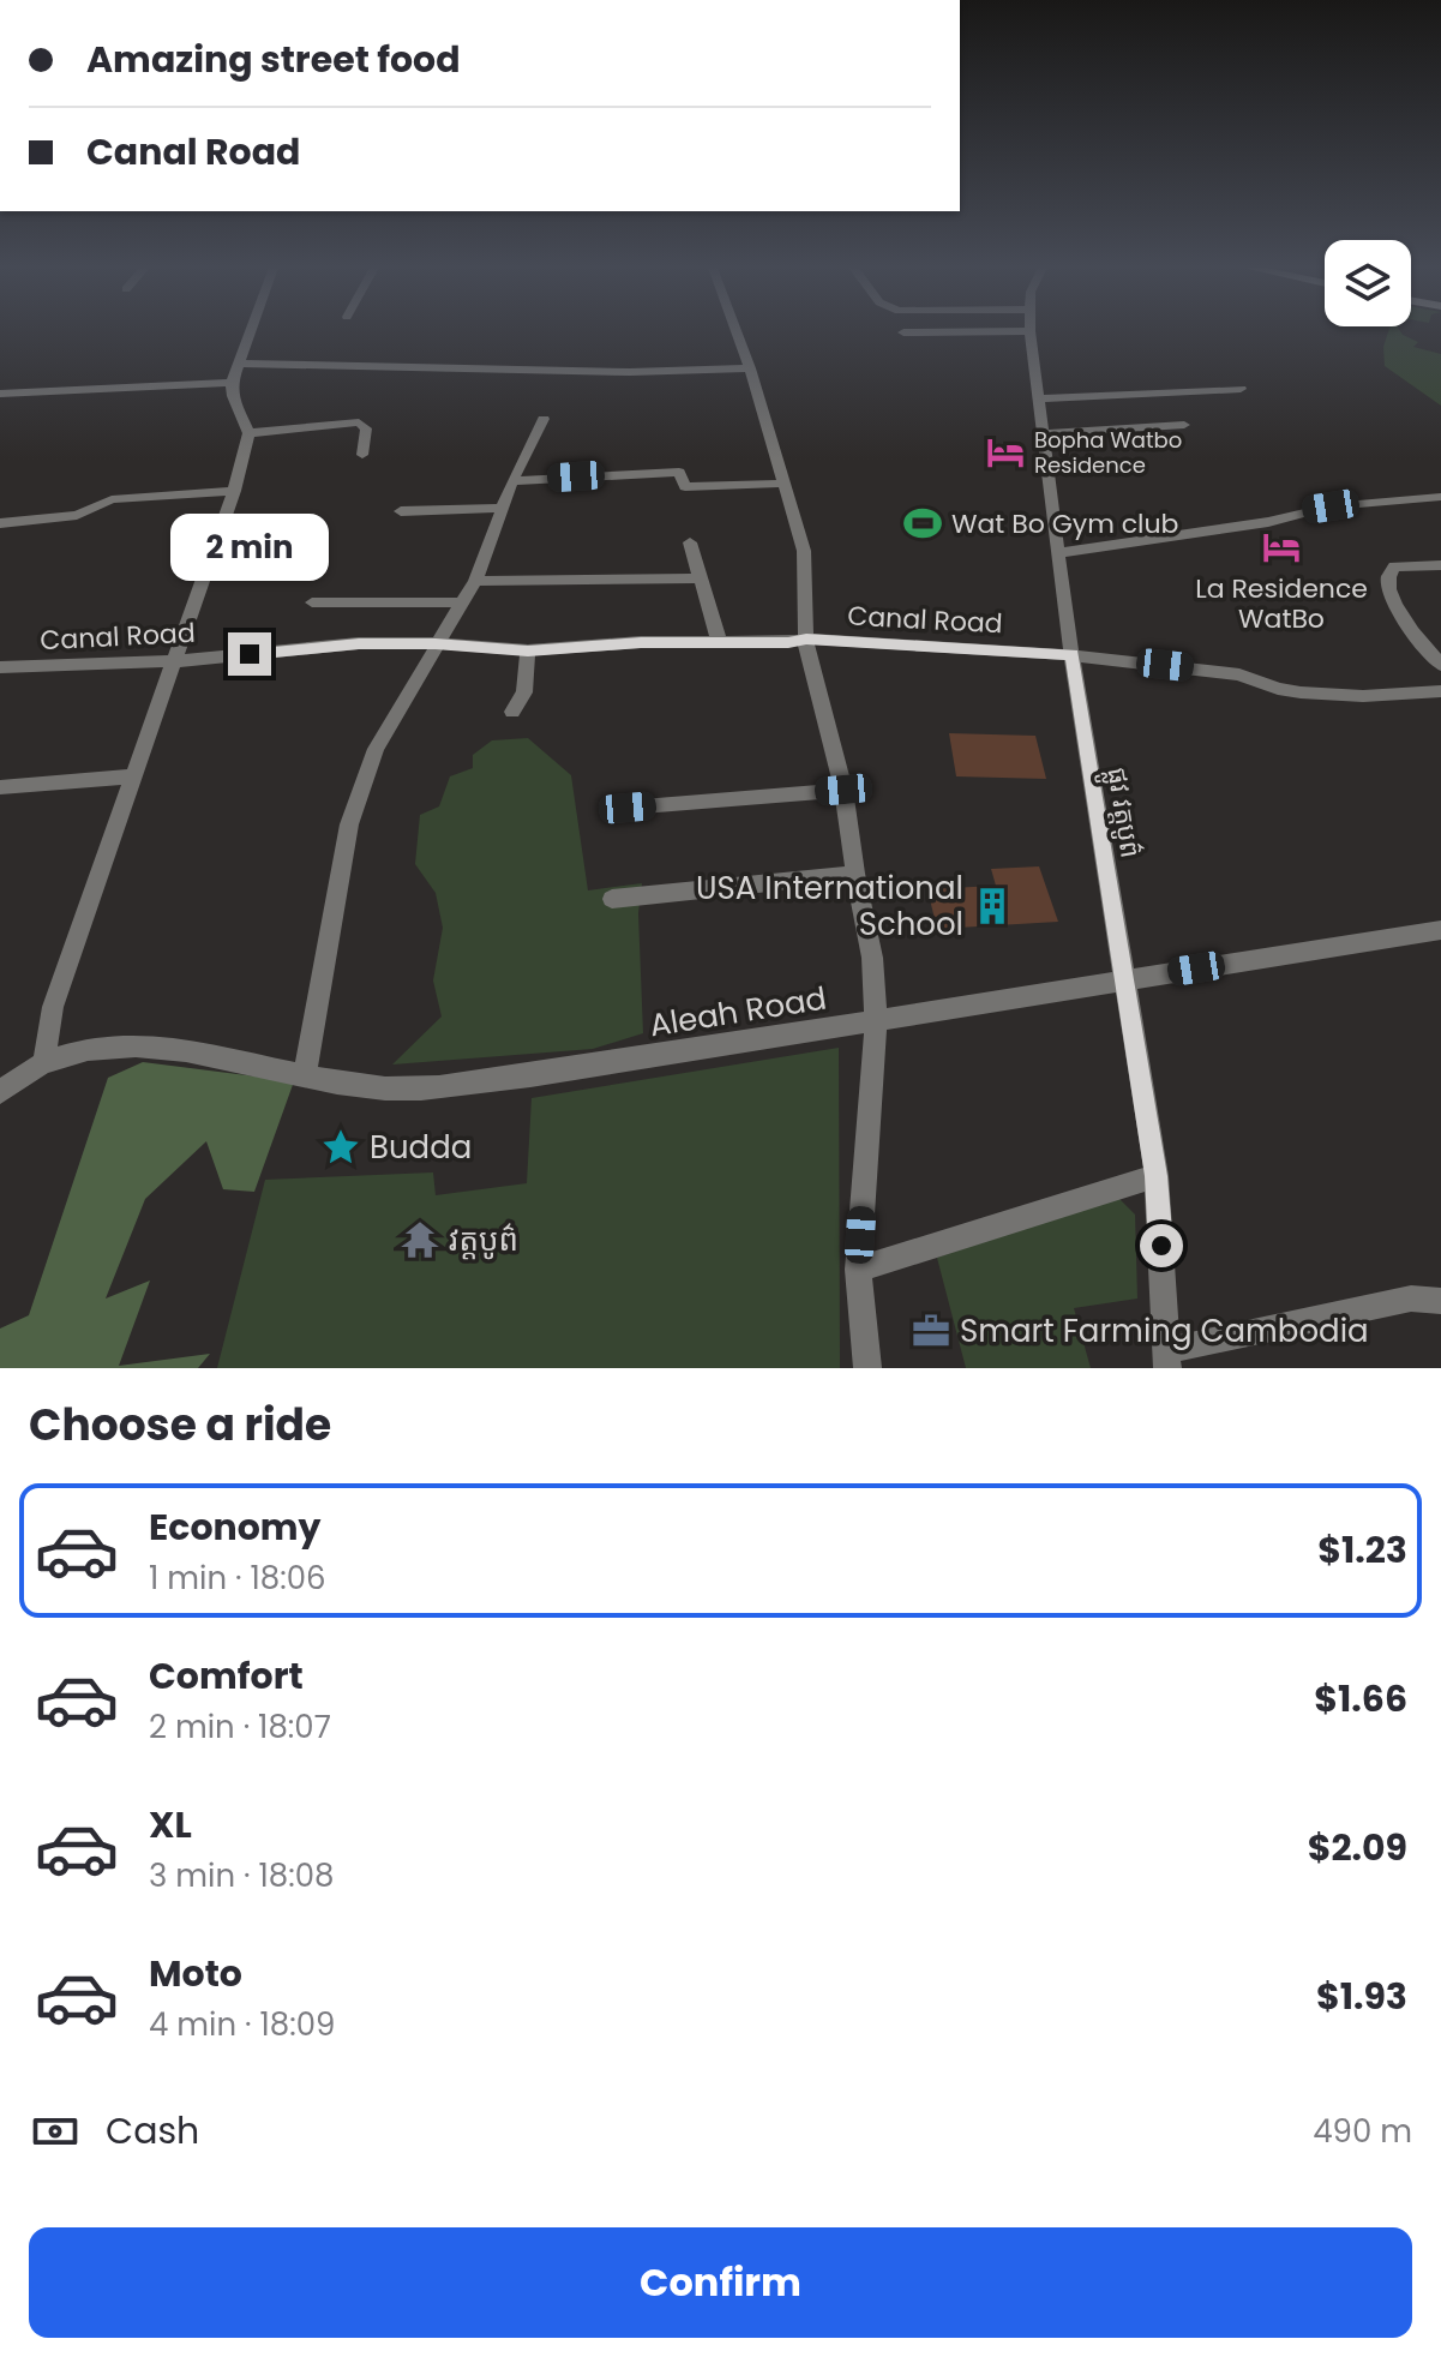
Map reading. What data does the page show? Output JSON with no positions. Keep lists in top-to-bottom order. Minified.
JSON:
{"streets":{"street":["Canal Road","ផ្លូវ វត្តបូព៌","Aleah Road"]},"crossings":[["Canal Road","ផ្លូវ វត្តបូព៌"],["ផ្លូវ វត្តបូព៌","Aleah Road"]],"places":{"hotel":["Bopha Watbo Residence","La Residence WatBo"],"sports":["Wat Bo Gym club"],"building":["USA International School"],"place":["Budda"],"temple":["វត្តបូព៌"],"office":["Smart Farming Cambodia"]},"page":{"banner":["Amazing street food","Canal Road"],"bubble":"2 min","heading":"Choose a ride","list":[{"name":"Economy","note":"1 min · 18:06","value":"$1.23"},{"name":"Comfort","note":"2 min · 18:07","value":"$1.66"},{"name":"XL","note":"3 min · 18:08","value":"$2.09"},{"name":"Moto","note":"4 min · 18:09","value":"$1.93"}],"pay":["Cash","490 m"],"buttons":"Confirm"}}
